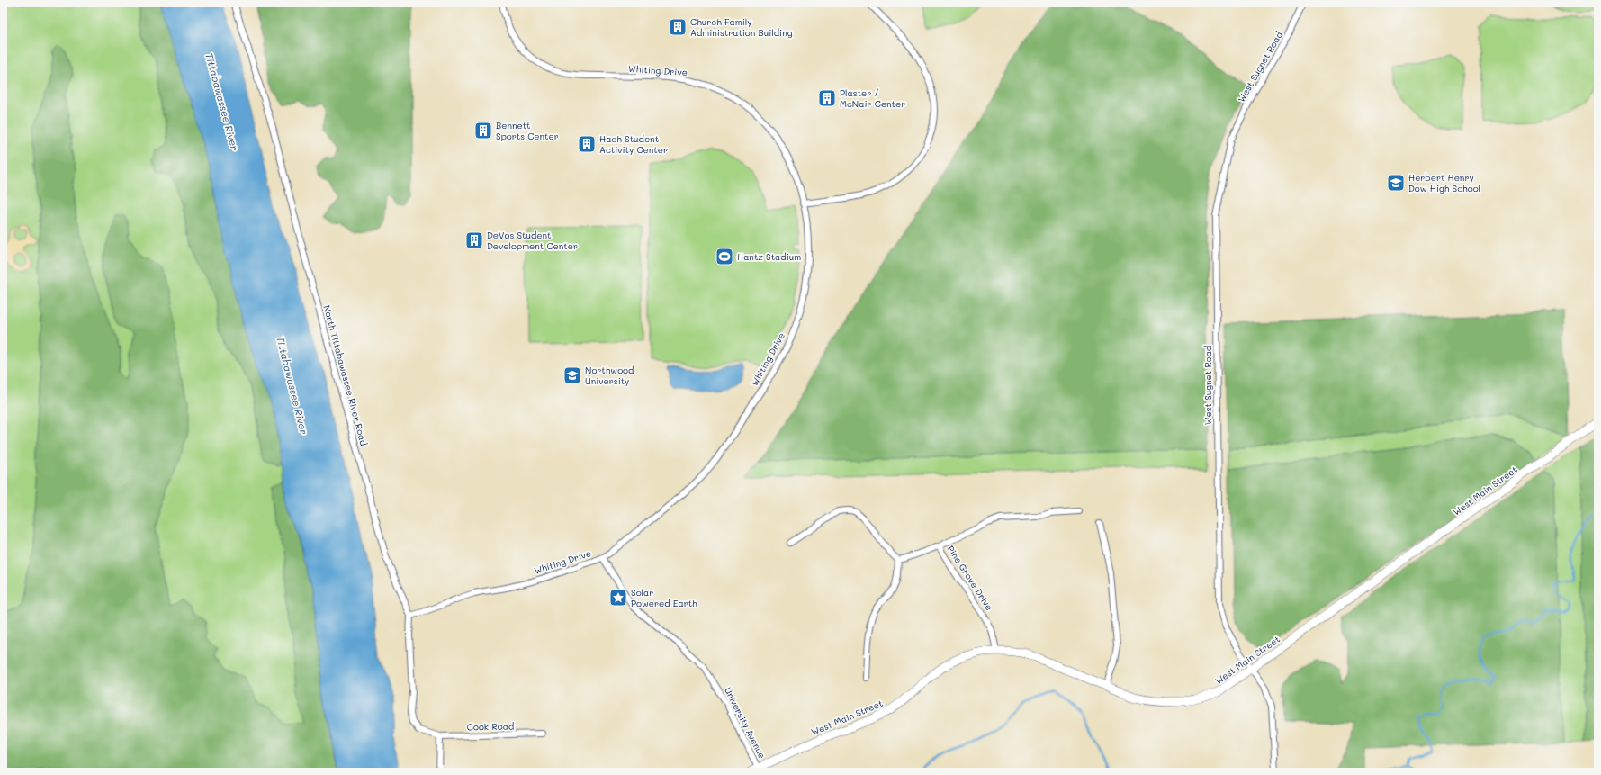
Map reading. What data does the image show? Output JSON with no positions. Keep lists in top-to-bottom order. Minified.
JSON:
{"streets":{"street":["West Sugnet Road","Whiting Drive","North Tittabawassee River Road","West Main Street","Pine Grove Drive","University Avenue","Cook Road"]},"crossings":[["West Sugnet Road","West Main Street"],["Whiting Drive","North Tittabawassee River Road"],["Whiting Drive","University Avenue"],["North Tittabawassee River Road","Cook Road"],["West Main Street","Pine Grove Drive"],["West Main Street","University Avenue"]],"water":["Tittabawassee River"],"places":{"building":["Church Family Administration Building","Plaster / McNair Center","Bennett Sports Center","Hach Student Activity Center","DeVos Student Development Center"],"school or university":["Herbert Henry Dow High School","Northwood University"],"sports":["Hantz Stadium"],"place":["Solar Powered Earth"]}}
